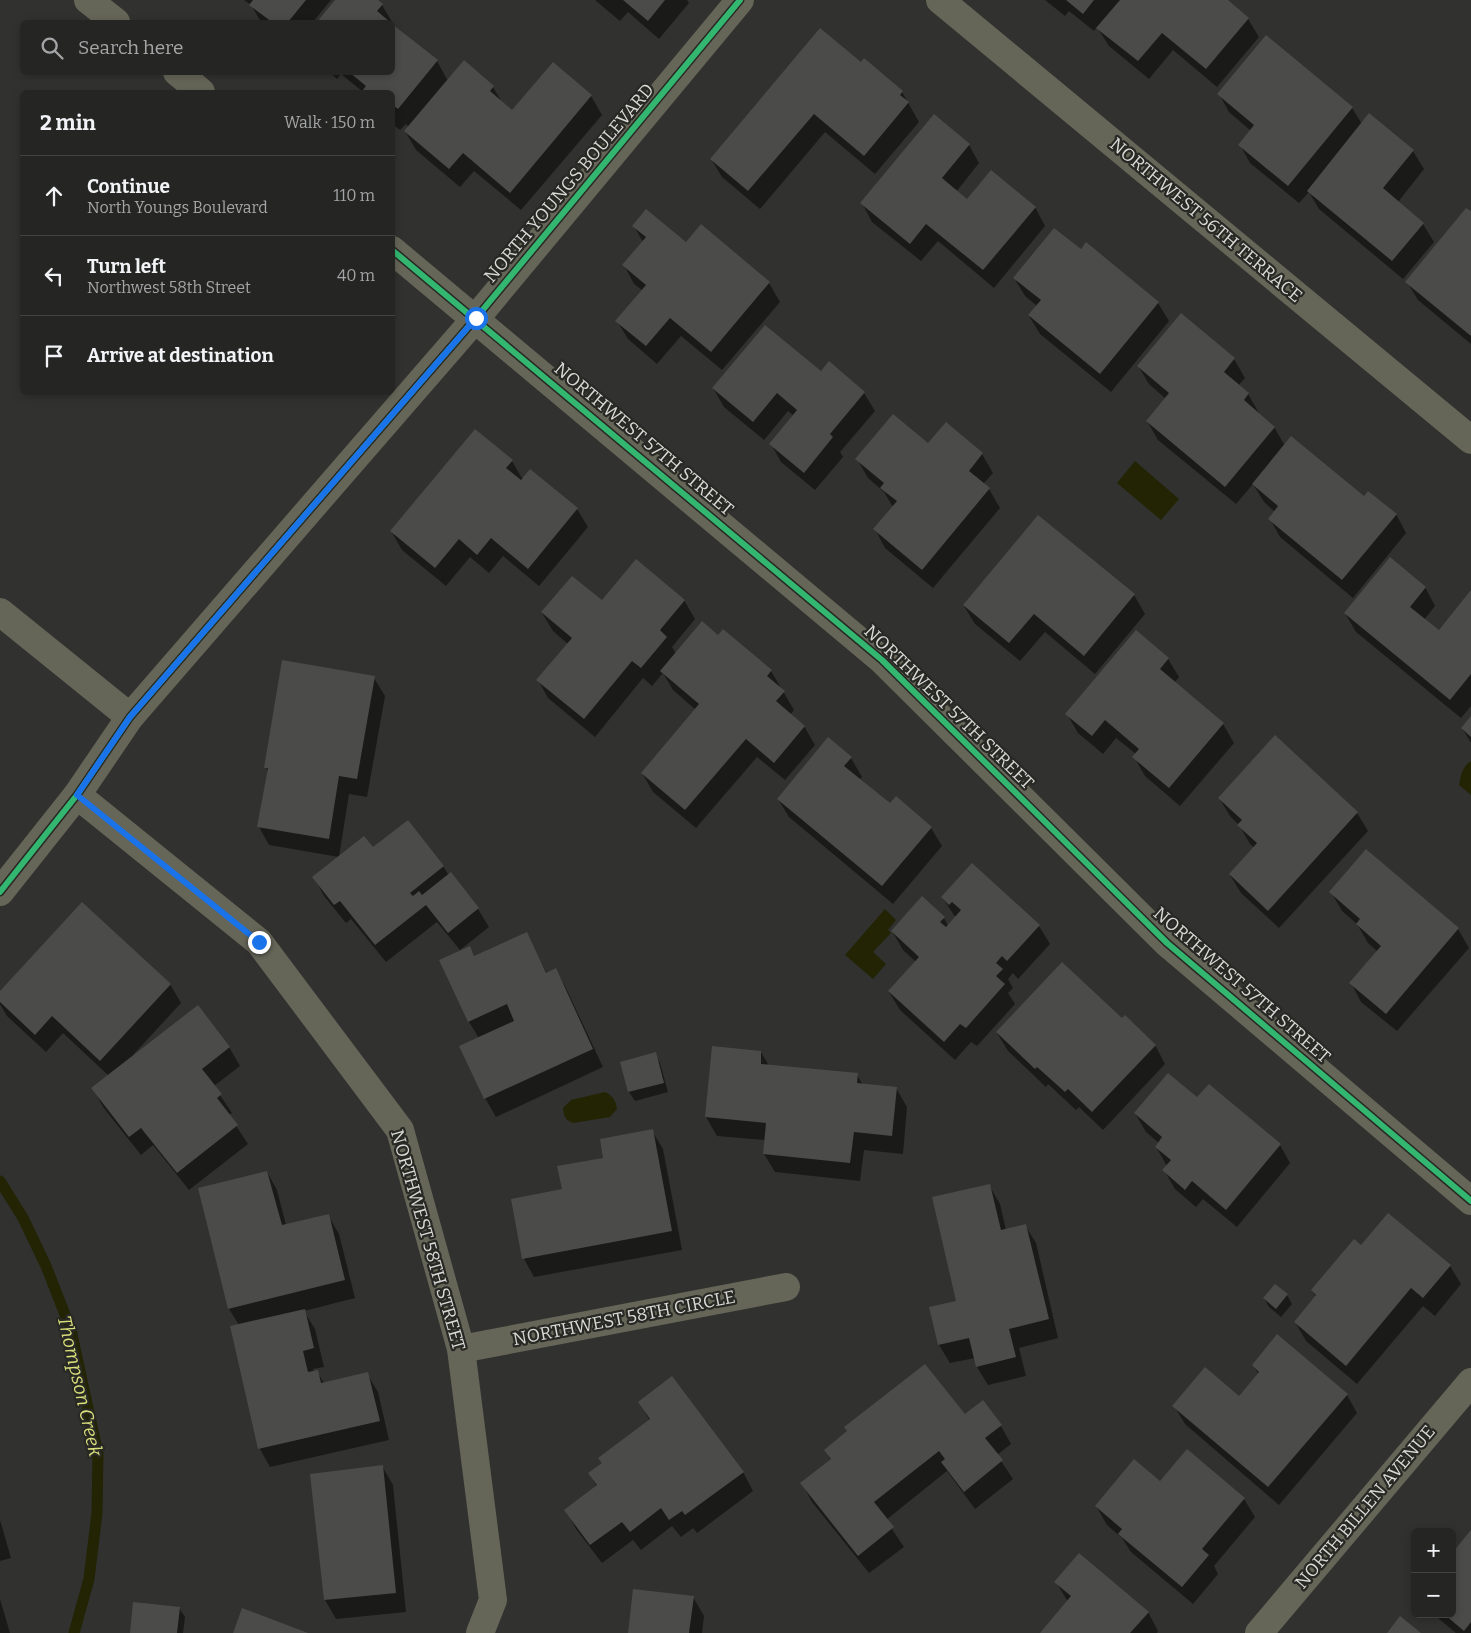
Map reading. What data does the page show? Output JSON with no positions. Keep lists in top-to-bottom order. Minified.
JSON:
{"streets":{"street":["NORTH YOUNGS BOULEVARD","NORTHWEST 56TH TERRACE","NORTHWEST 57TH STREET","NORTHWEST 58TH STREET","NORTHWEST 58TH CIRCLE","NORTH BILLEN AVENUE"]},"crossings":[["NORTH YOUNGS BOULEVARD","NORTHWEST 57TH STREET"],["NORTH YOUNGS BOULEVARD","NORTHWEST 58TH STREET"],["NORTHWEST 58TH STREET","NORTHWEST 58TH CIRCLE"]],"water":["Thompson Creek"],"page":{"search":"Search here","heading":["2 min","Walk · 150 m"],"list":[["Continue","North Youngs Boulevard","110 m"],["Turn left","Northwest 58th Street","40 m"],"Arrive at destination"],"map_buttons":["+","−"]}}
